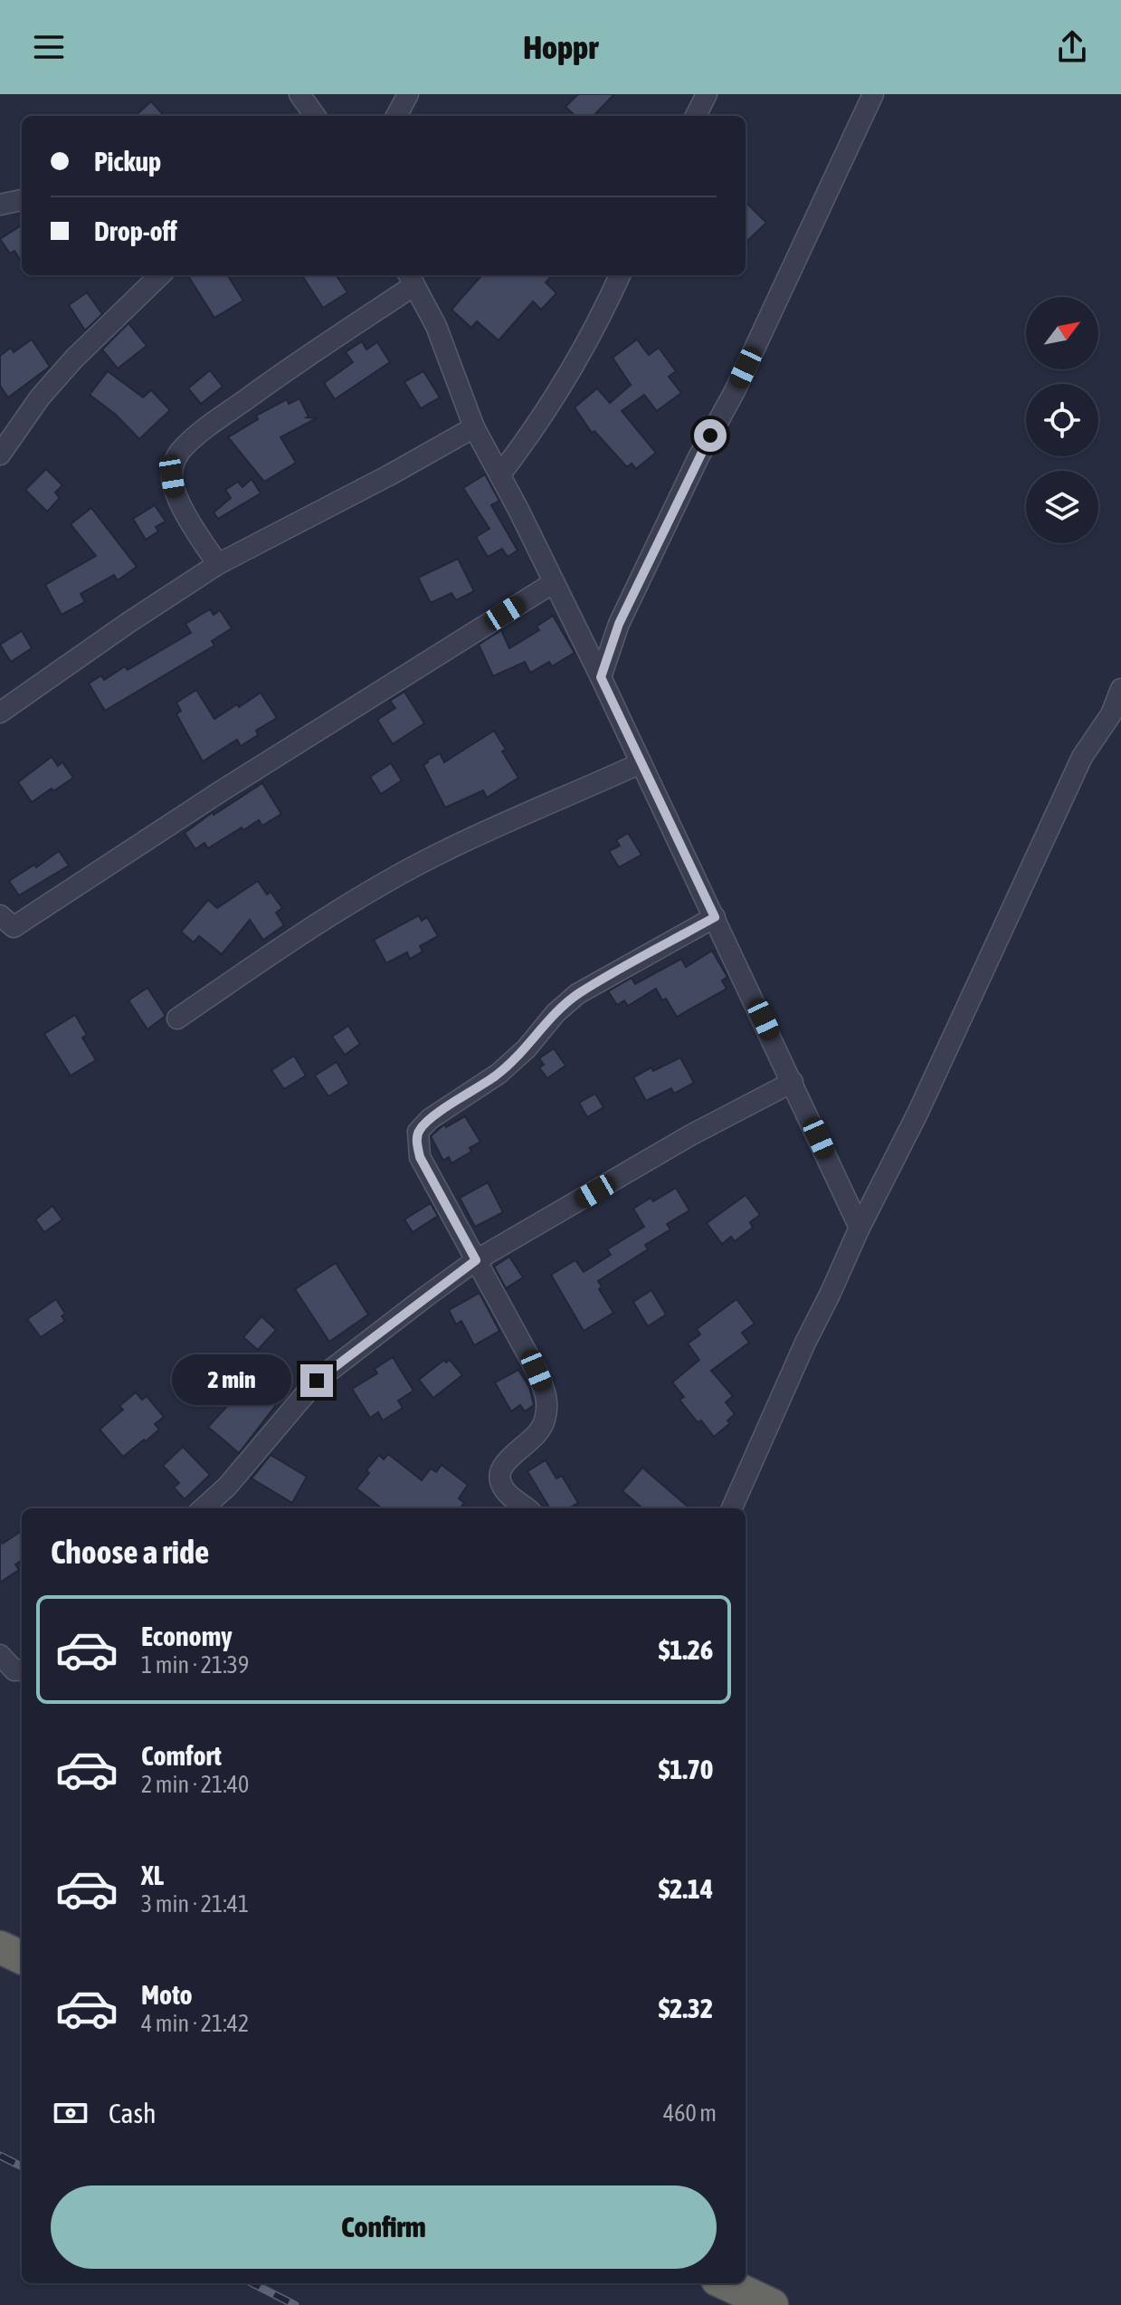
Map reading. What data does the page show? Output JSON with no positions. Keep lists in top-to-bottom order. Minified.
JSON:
{"north":"top right","page":{"header":"Hoppr","banner":["Pickup","Drop-off"],"bubble":"2 min","heading":"Choose a ride","list":[{"name":"Economy","note":"1 min · 21:39","value":"$1.26"},{"name":"Comfort","note":"2 min · 21:40","value":"$1.70"},{"name":"XL","note":"3 min · 21:41","value":"$2.14"},{"name":"Moto","note":"4 min · 21:42","value":"$2.32"}],"pay":["Cash","460 m"],"buttons":"Confirm"}}
